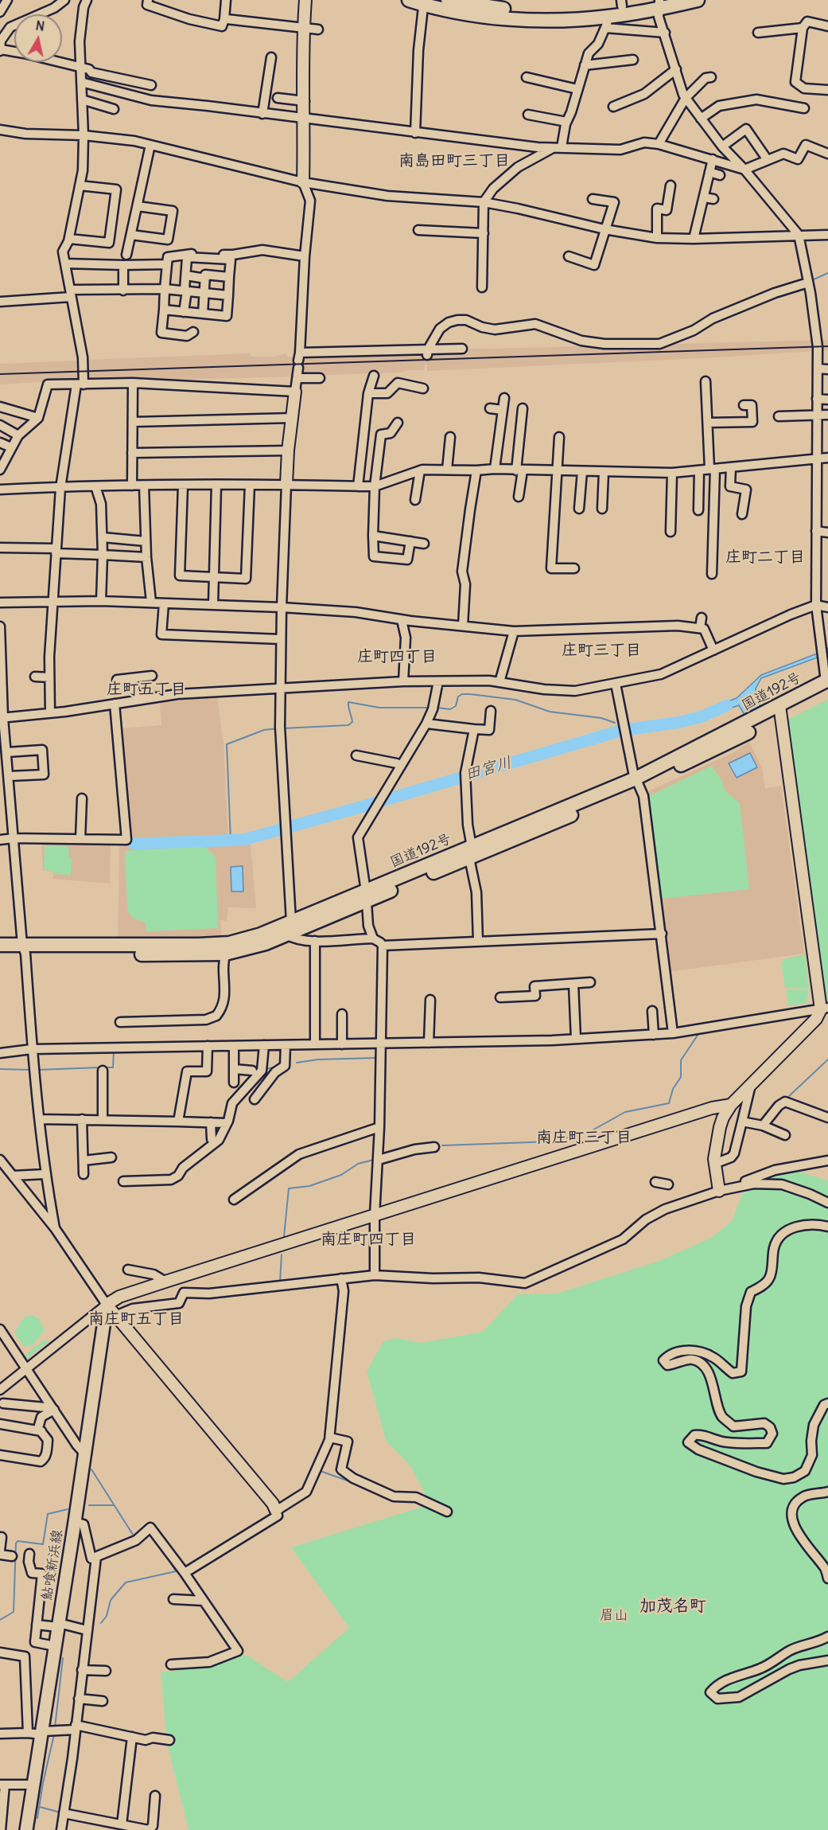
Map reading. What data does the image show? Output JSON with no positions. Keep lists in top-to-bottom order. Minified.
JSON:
{"streets":{"main road":["国道192号","鮎喰新浜線"]},"districts":["南島田町三丁目","庄町二丁目","庄町三丁目","庄町四丁目","庄町五丁目","南庄町三丁目","南庄町四丁目","南庄町五丁目","加茂名町"],"water":["田宮川"],"parks":["眉山"],"north":"top"}
